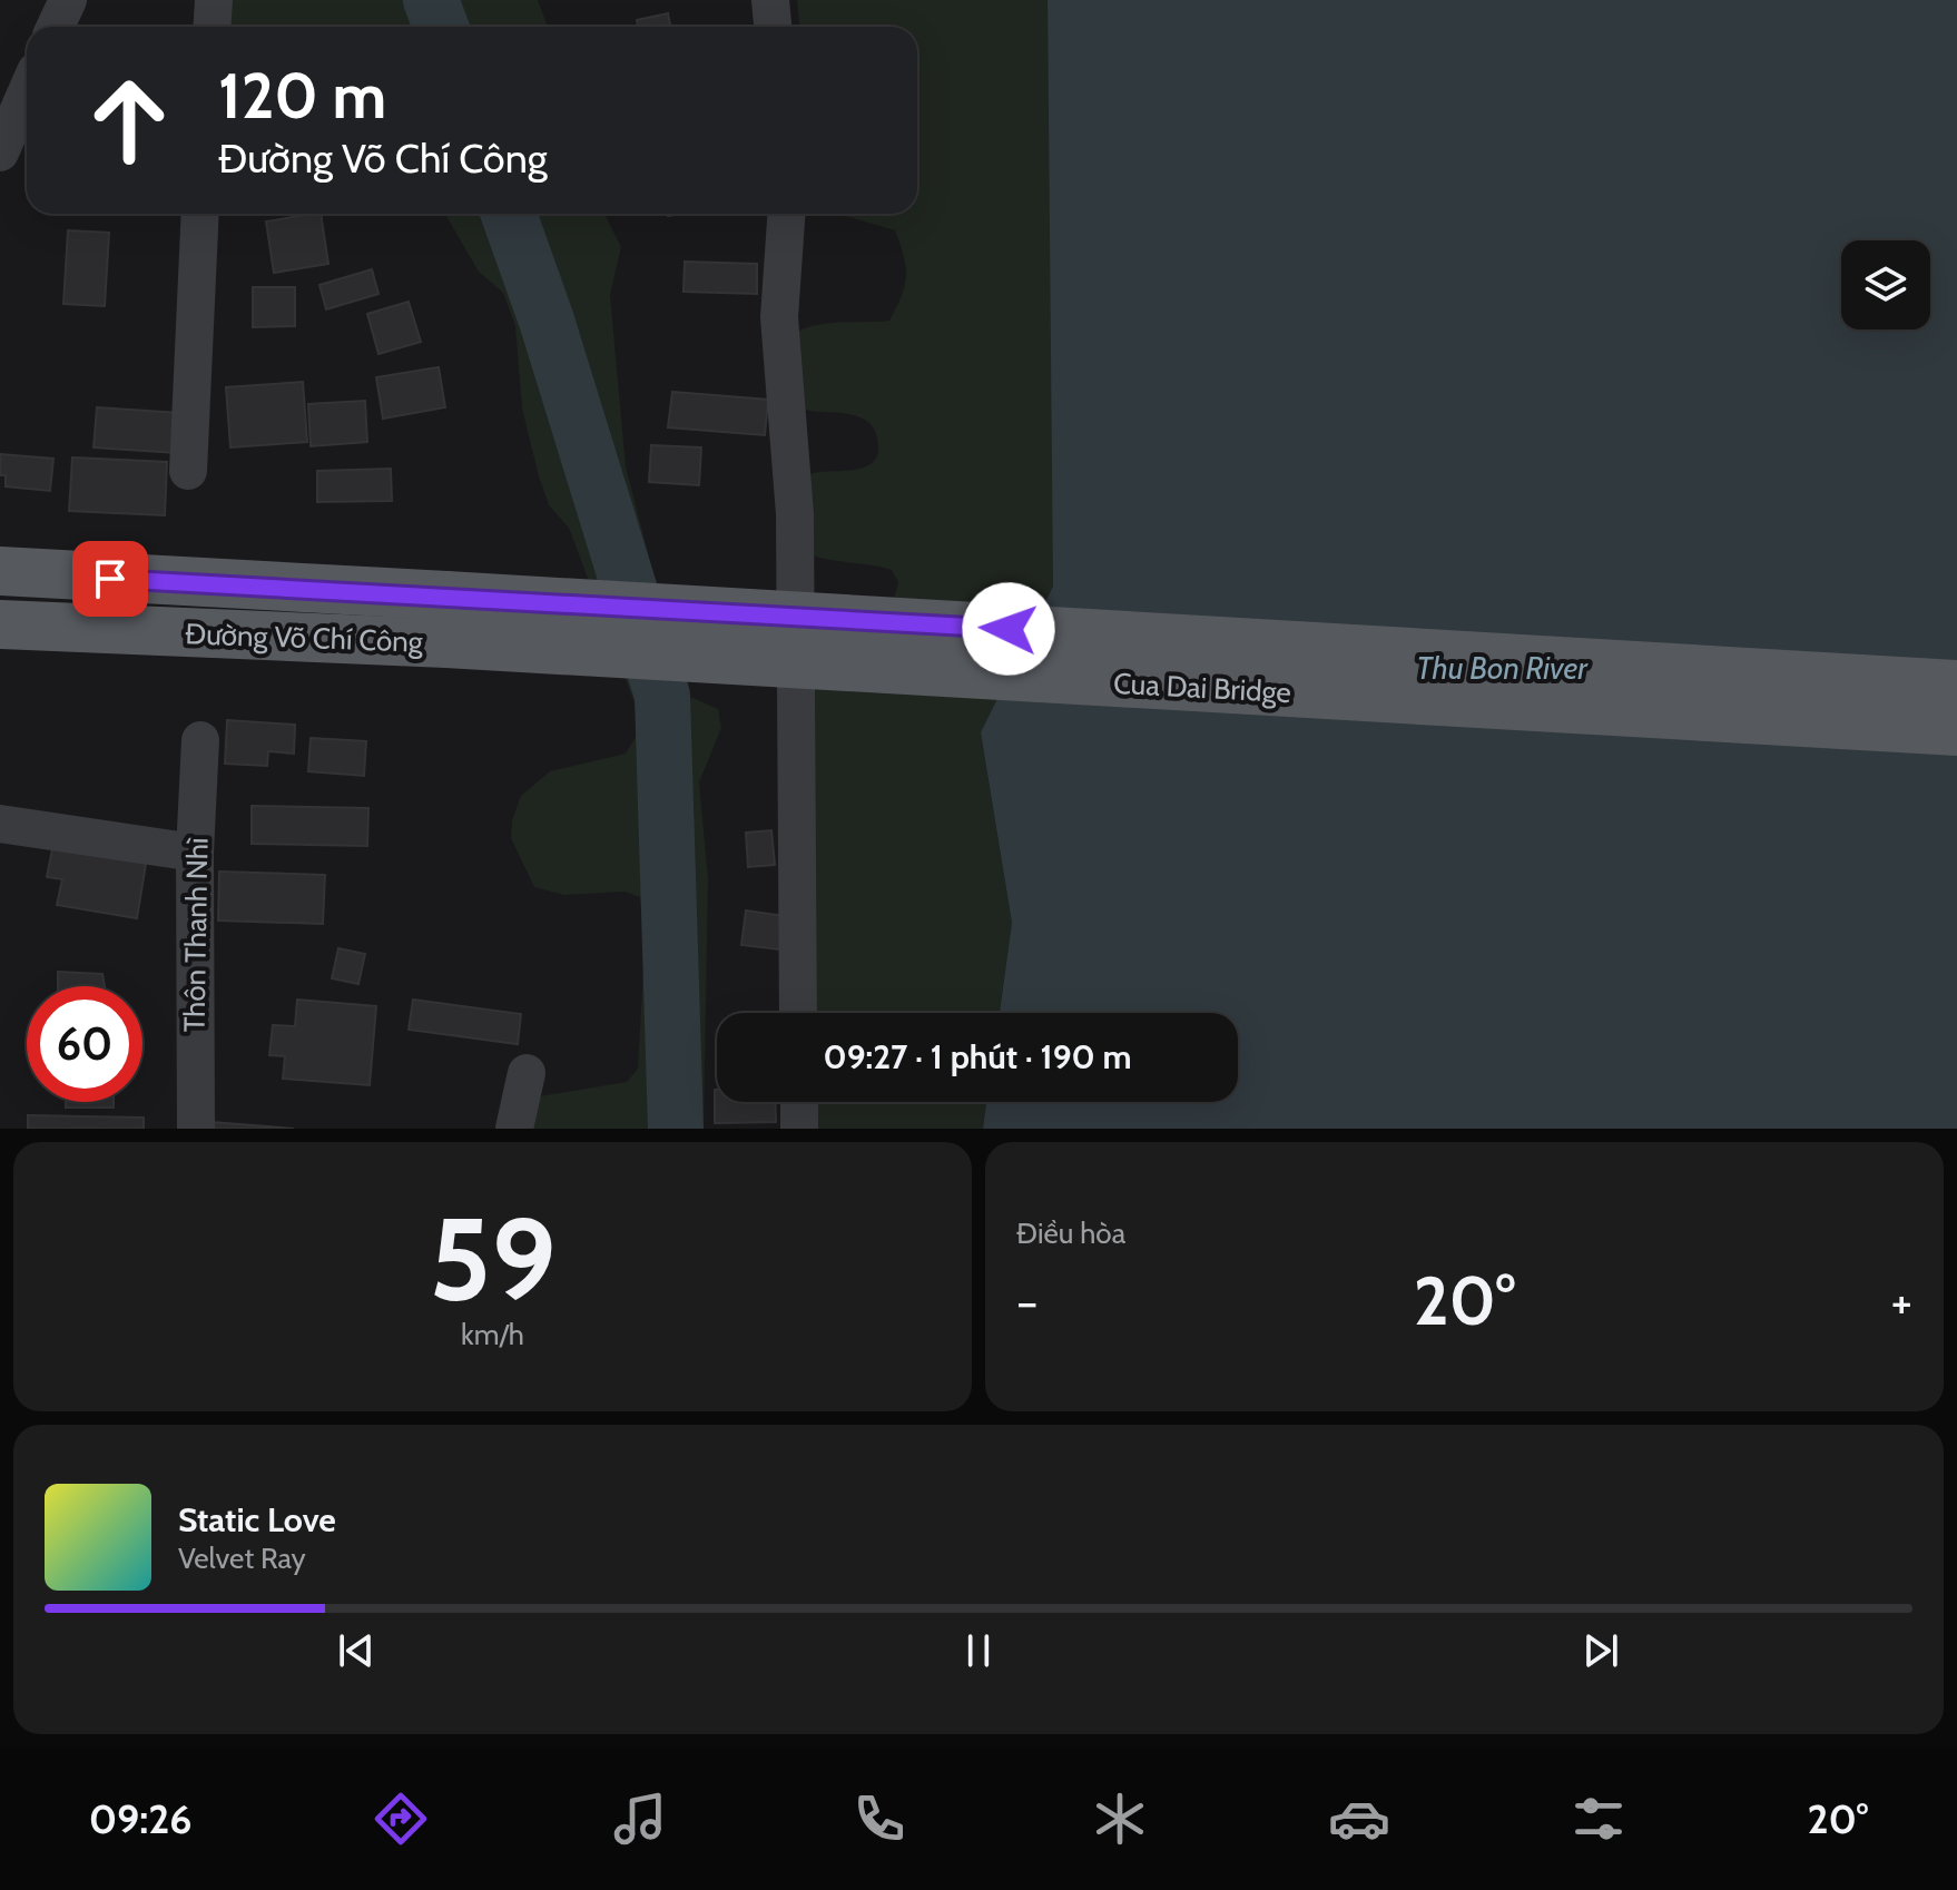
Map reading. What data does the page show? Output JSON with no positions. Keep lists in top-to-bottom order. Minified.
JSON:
{"streets":{"main road":["Đường Võ Chí Công","Cua Dai Bridge"],"street":["Thôn Thanh Nhì"]},"crossings":[["Đường Võ Chí Công","Cua Dai Bridge"]],"water":["Thu Bon River"],"page":{"turn":["120 m","Đường Võ Chí Công"],"limit":"60","trip":"09:27 · 1 phút · 190 m","tile":[["59","km/h"],"Điều hòa"],"heat":["−","20°","+"],"song":["Static Love","Velvet Ray"],"tabs":["09:26","20°"]}}
